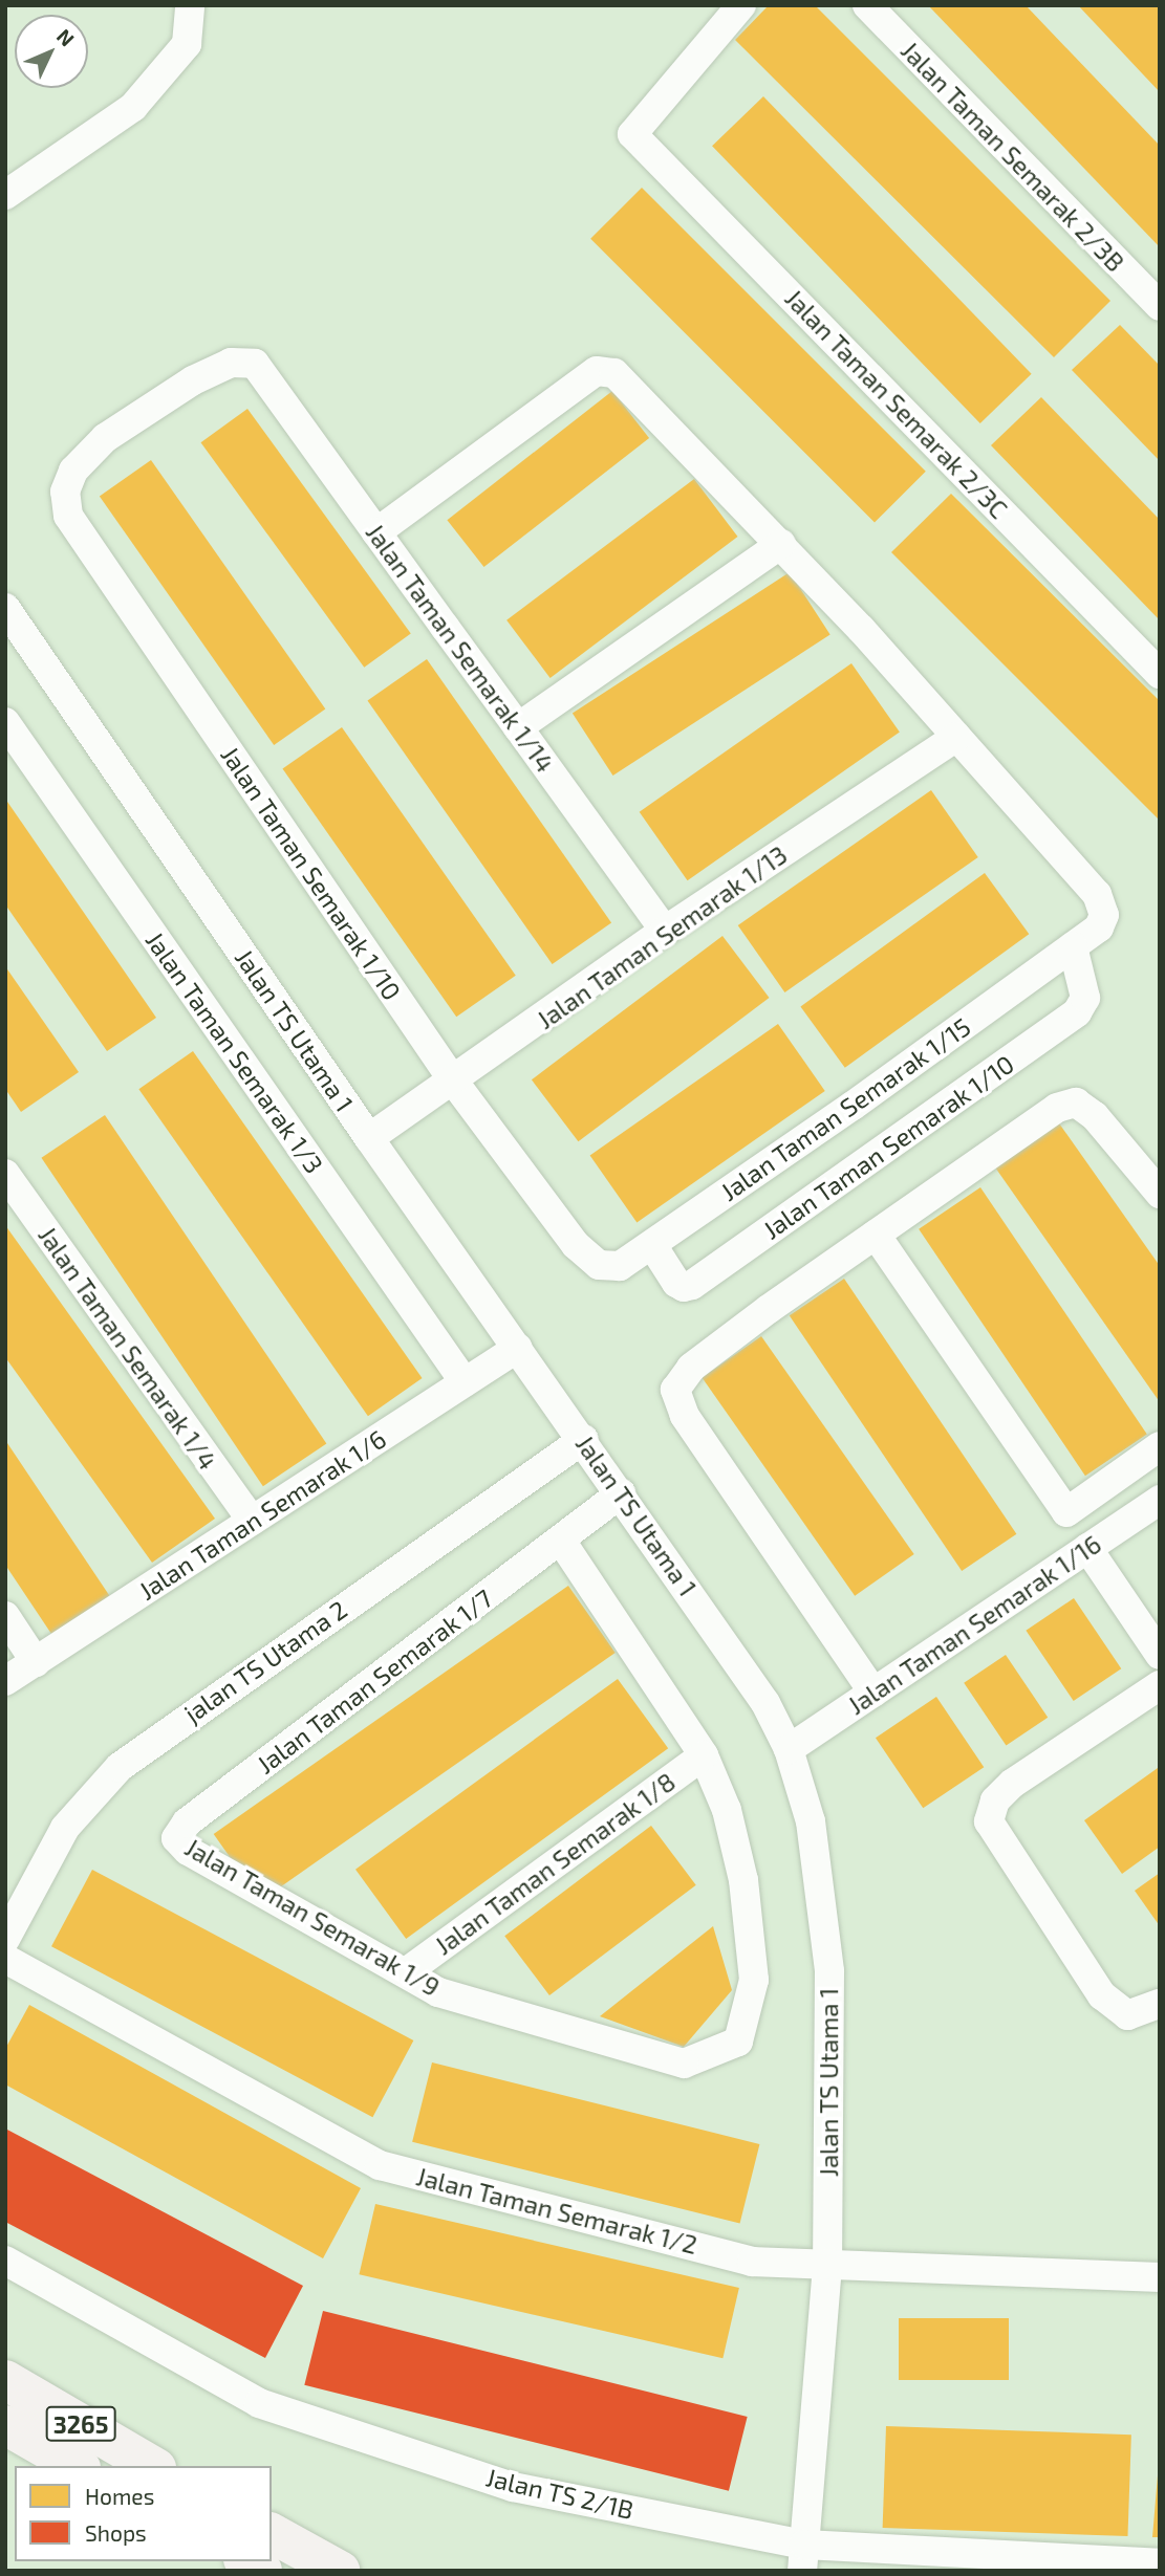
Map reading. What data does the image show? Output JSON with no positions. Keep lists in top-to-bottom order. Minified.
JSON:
{"streets":{"main road":["3265"],"street":["Jalan Taman Semarak 2/3B","Jalan Taman Semarak 2/3C","Jalan Taman Semarak 1/14","Jalan Taman Semarak 1/10","Jalan Taman Semarak 1/13","Jalan TS Utama 1","Jalan Taman Semarak 1/3","Jalan Taman Semarak 1/15","Jalan Taman Semarak 1/4","Jalan Taman Semarak 1/6","Jalan Taman Semarak 1/16","jalan TS Utama 2","Jalan Taman Semarak 1/7","Jalan Taman Semarak 1/8","Jalan Taman Semarak 1/9","Jalan Taman Semarak 1/2","Jalan TS 2/1B"]},"crossings":[["Jalan Taman Semarak 1/14","Jalan Taman Semarak 1/10"],["Jalan Taman Semarak 1/14","Jalan Taman Semarak 1/13"],["Jalan Taman Semarak 1/10","Jalan Taman Semarak 1/13"],["Jalan Taman Semarak 1/10","Jalan Taman Semarak 1/15"],["Jalan Taman Semarak 1/13","Jalan TS Utama 1"],["Jalan Taman Semarak 1/13","Jalan Taman Semarak 1/15"],["Jalan TS Utama 1","Jalan Taman Semarak 1/6"],["Jalan TS Utama 1","Jalan Taman Semarak 1/16"],["Jalan TS Utama 1","jalan TS Utama 2"],["Jalan TS Utama 1","Jalan Taman Semarak 1/7"],["Jalan TS Utama 1","Jalan Taman Semarak 1/2"],["Jalan TS Utama 1","Jalan TS 2/1B"],["Jalan Taman Semarak 1/3","Jalan Taman Semarak 1/6"],["Jalan Taman Semarak 1/4","Jalan Taman Semarak 1/6"],["Jalan Taman Semarak 1/7","Jalan Taman Semarak 1/9"],["Jalan Taman Semarak 1/8","Jalan Taman Semarak 1/9"]],"legend":["Homes","Shops"],"north":"top right"}
